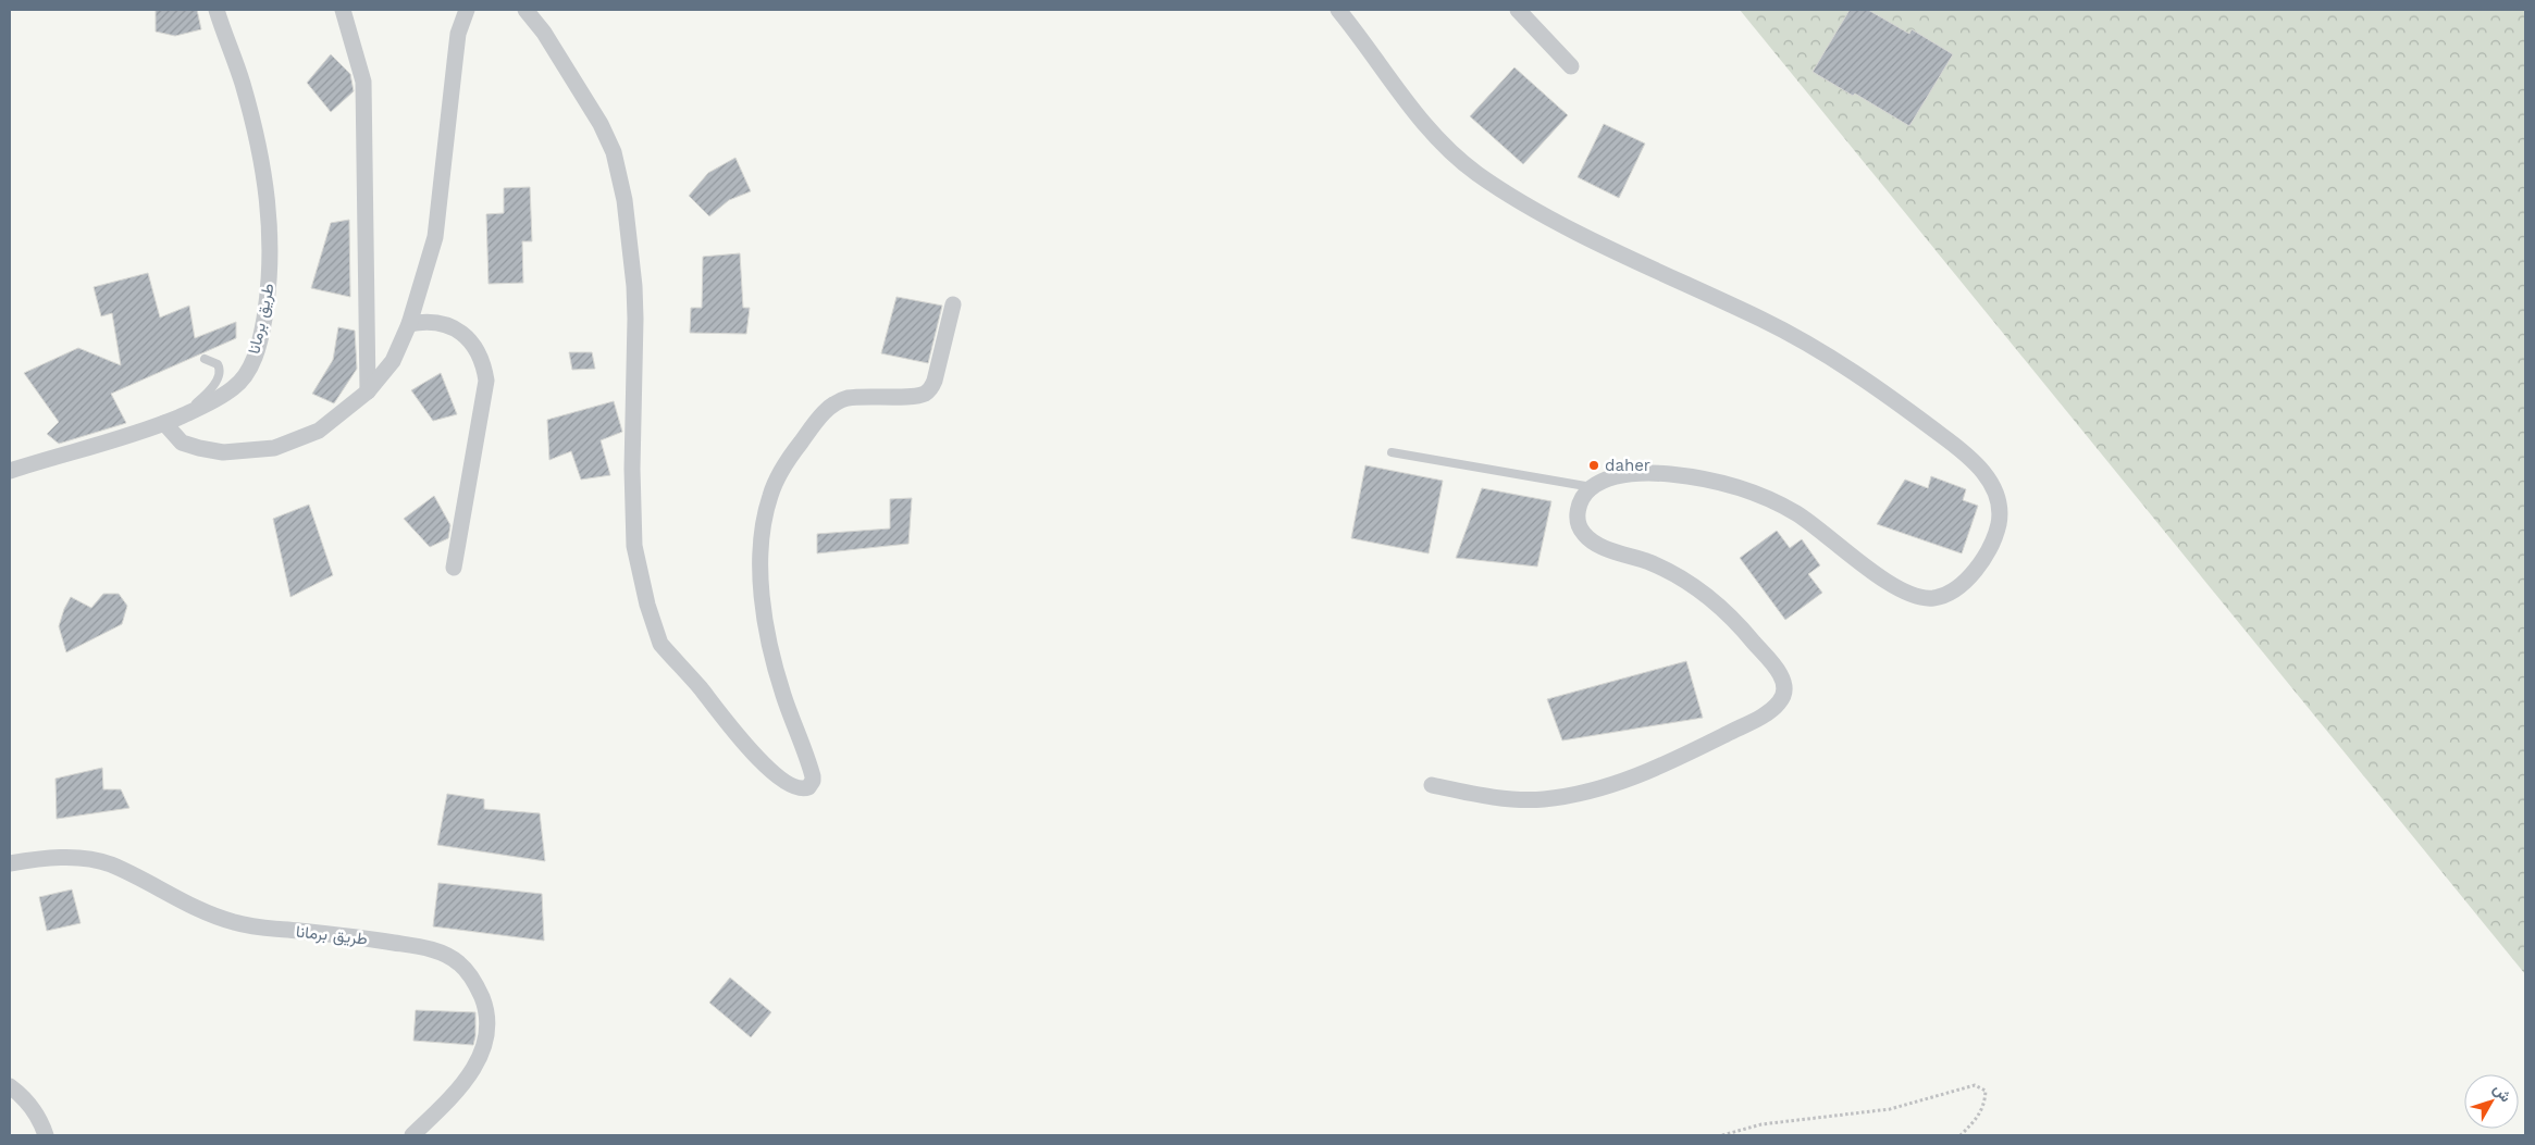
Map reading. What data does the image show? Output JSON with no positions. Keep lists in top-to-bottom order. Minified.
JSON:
{"streets":{"street":["طريق برمانا"]},"places":["daher"],"north":"top right"}
